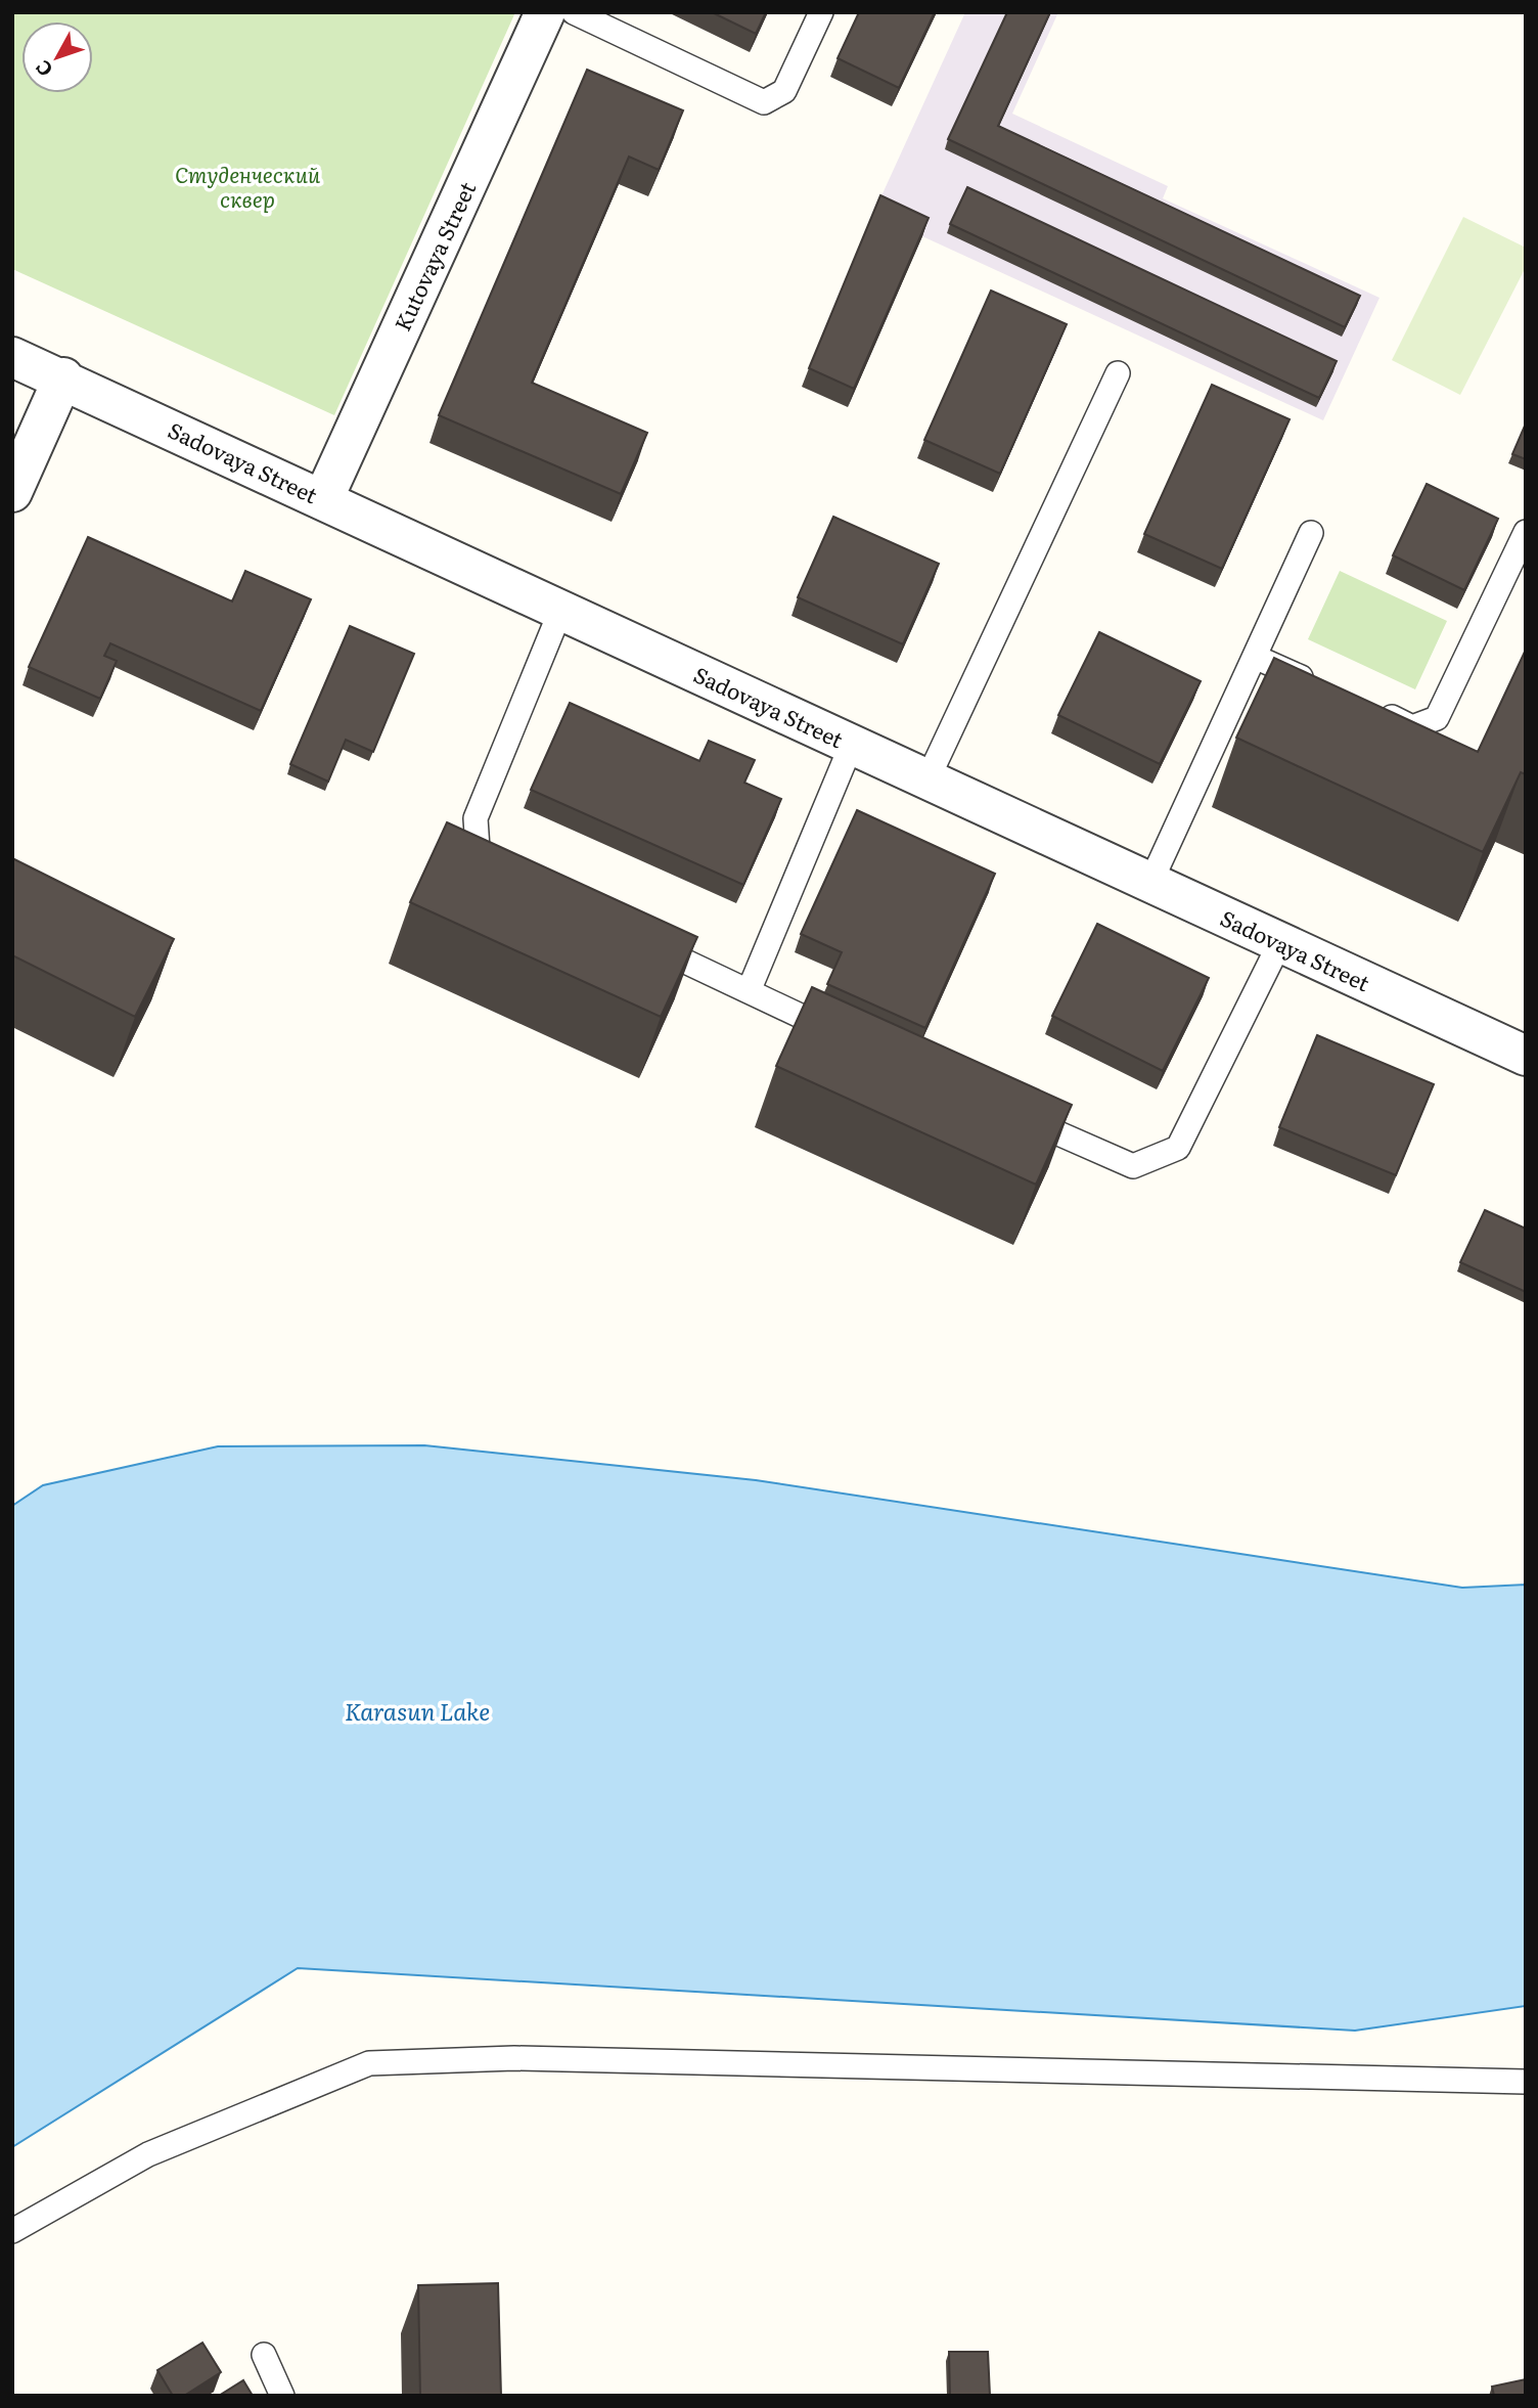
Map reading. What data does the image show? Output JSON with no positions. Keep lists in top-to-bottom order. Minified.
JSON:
{"streets":{"street":["Kutovaya Street","Sadovaya Street"]},"crossings":[["Kutovaya Street","Sadovaya Street"]],"water":["Karasun Lake"],"parks":["Студенческий сквер"],"north":"bottom left"}
